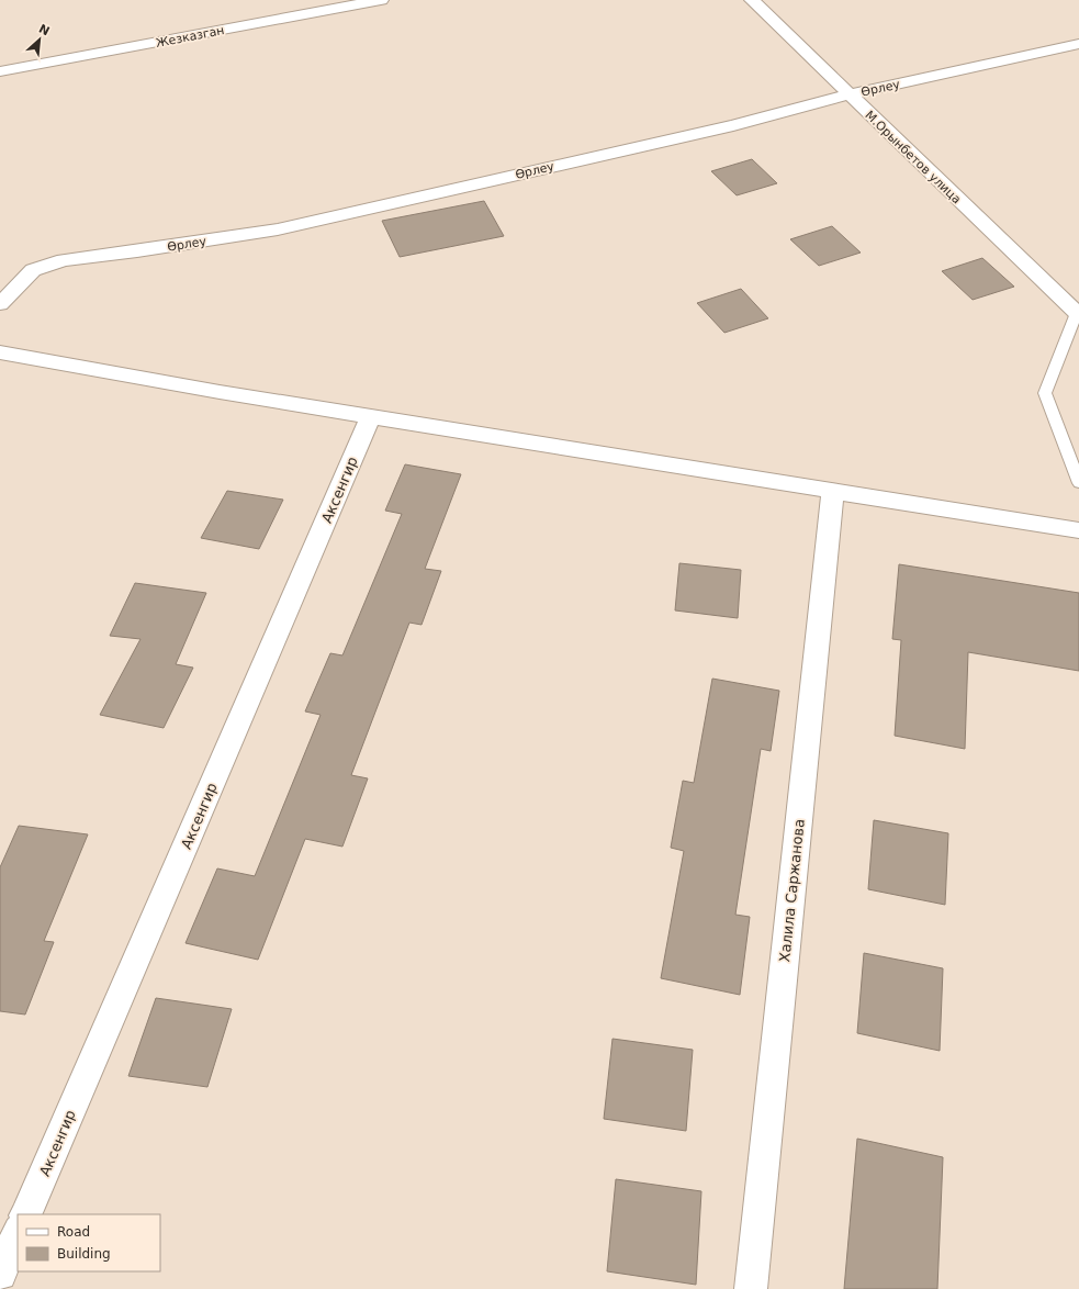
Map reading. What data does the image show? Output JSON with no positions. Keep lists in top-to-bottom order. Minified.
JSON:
{"streets":{"street":["Жезказган","Өрлеу","М.Орынбетов улица","Аксенгир","Халила Саржанова"]},"crossings":[["Өрлеу","М.Орынбетов улица"]],"legend":["Road","Building"],"north":"top right"}
